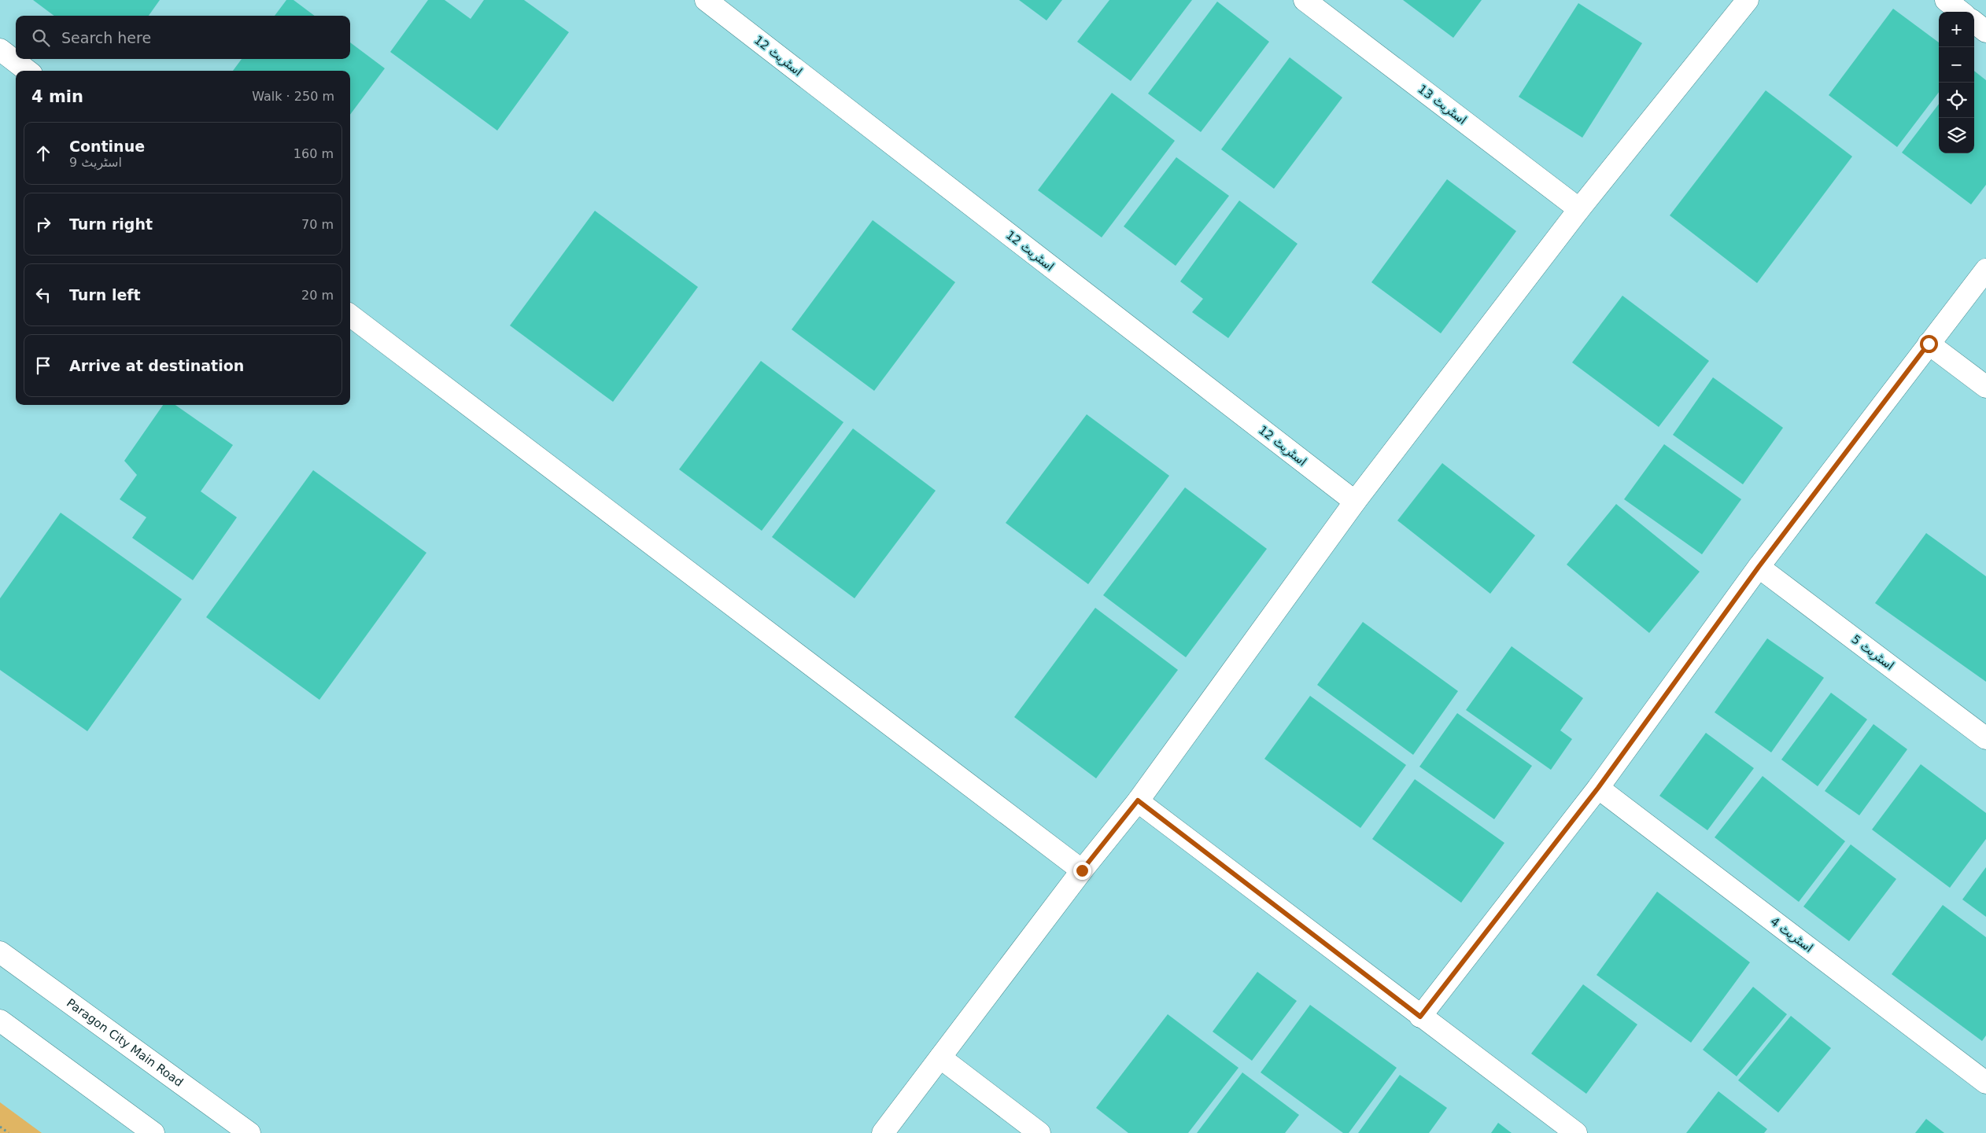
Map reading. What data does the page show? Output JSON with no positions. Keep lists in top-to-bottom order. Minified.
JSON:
{"streets":{"street":["اسٹریٹ 12","اسٹریٹ 13","اسٹریٹ 5","اسٹریٹ 4","Paragon City Main Road"]},"page":{"map_buttons":["+","−"],"search":"Search here","heading":["4 min","Walk · 250 m"],"list":[["Continue","اسٹریٹ 9","160 m"],["Turn right","70 m"],["Turn left","20 m"],"Arrive at destination"]}}
